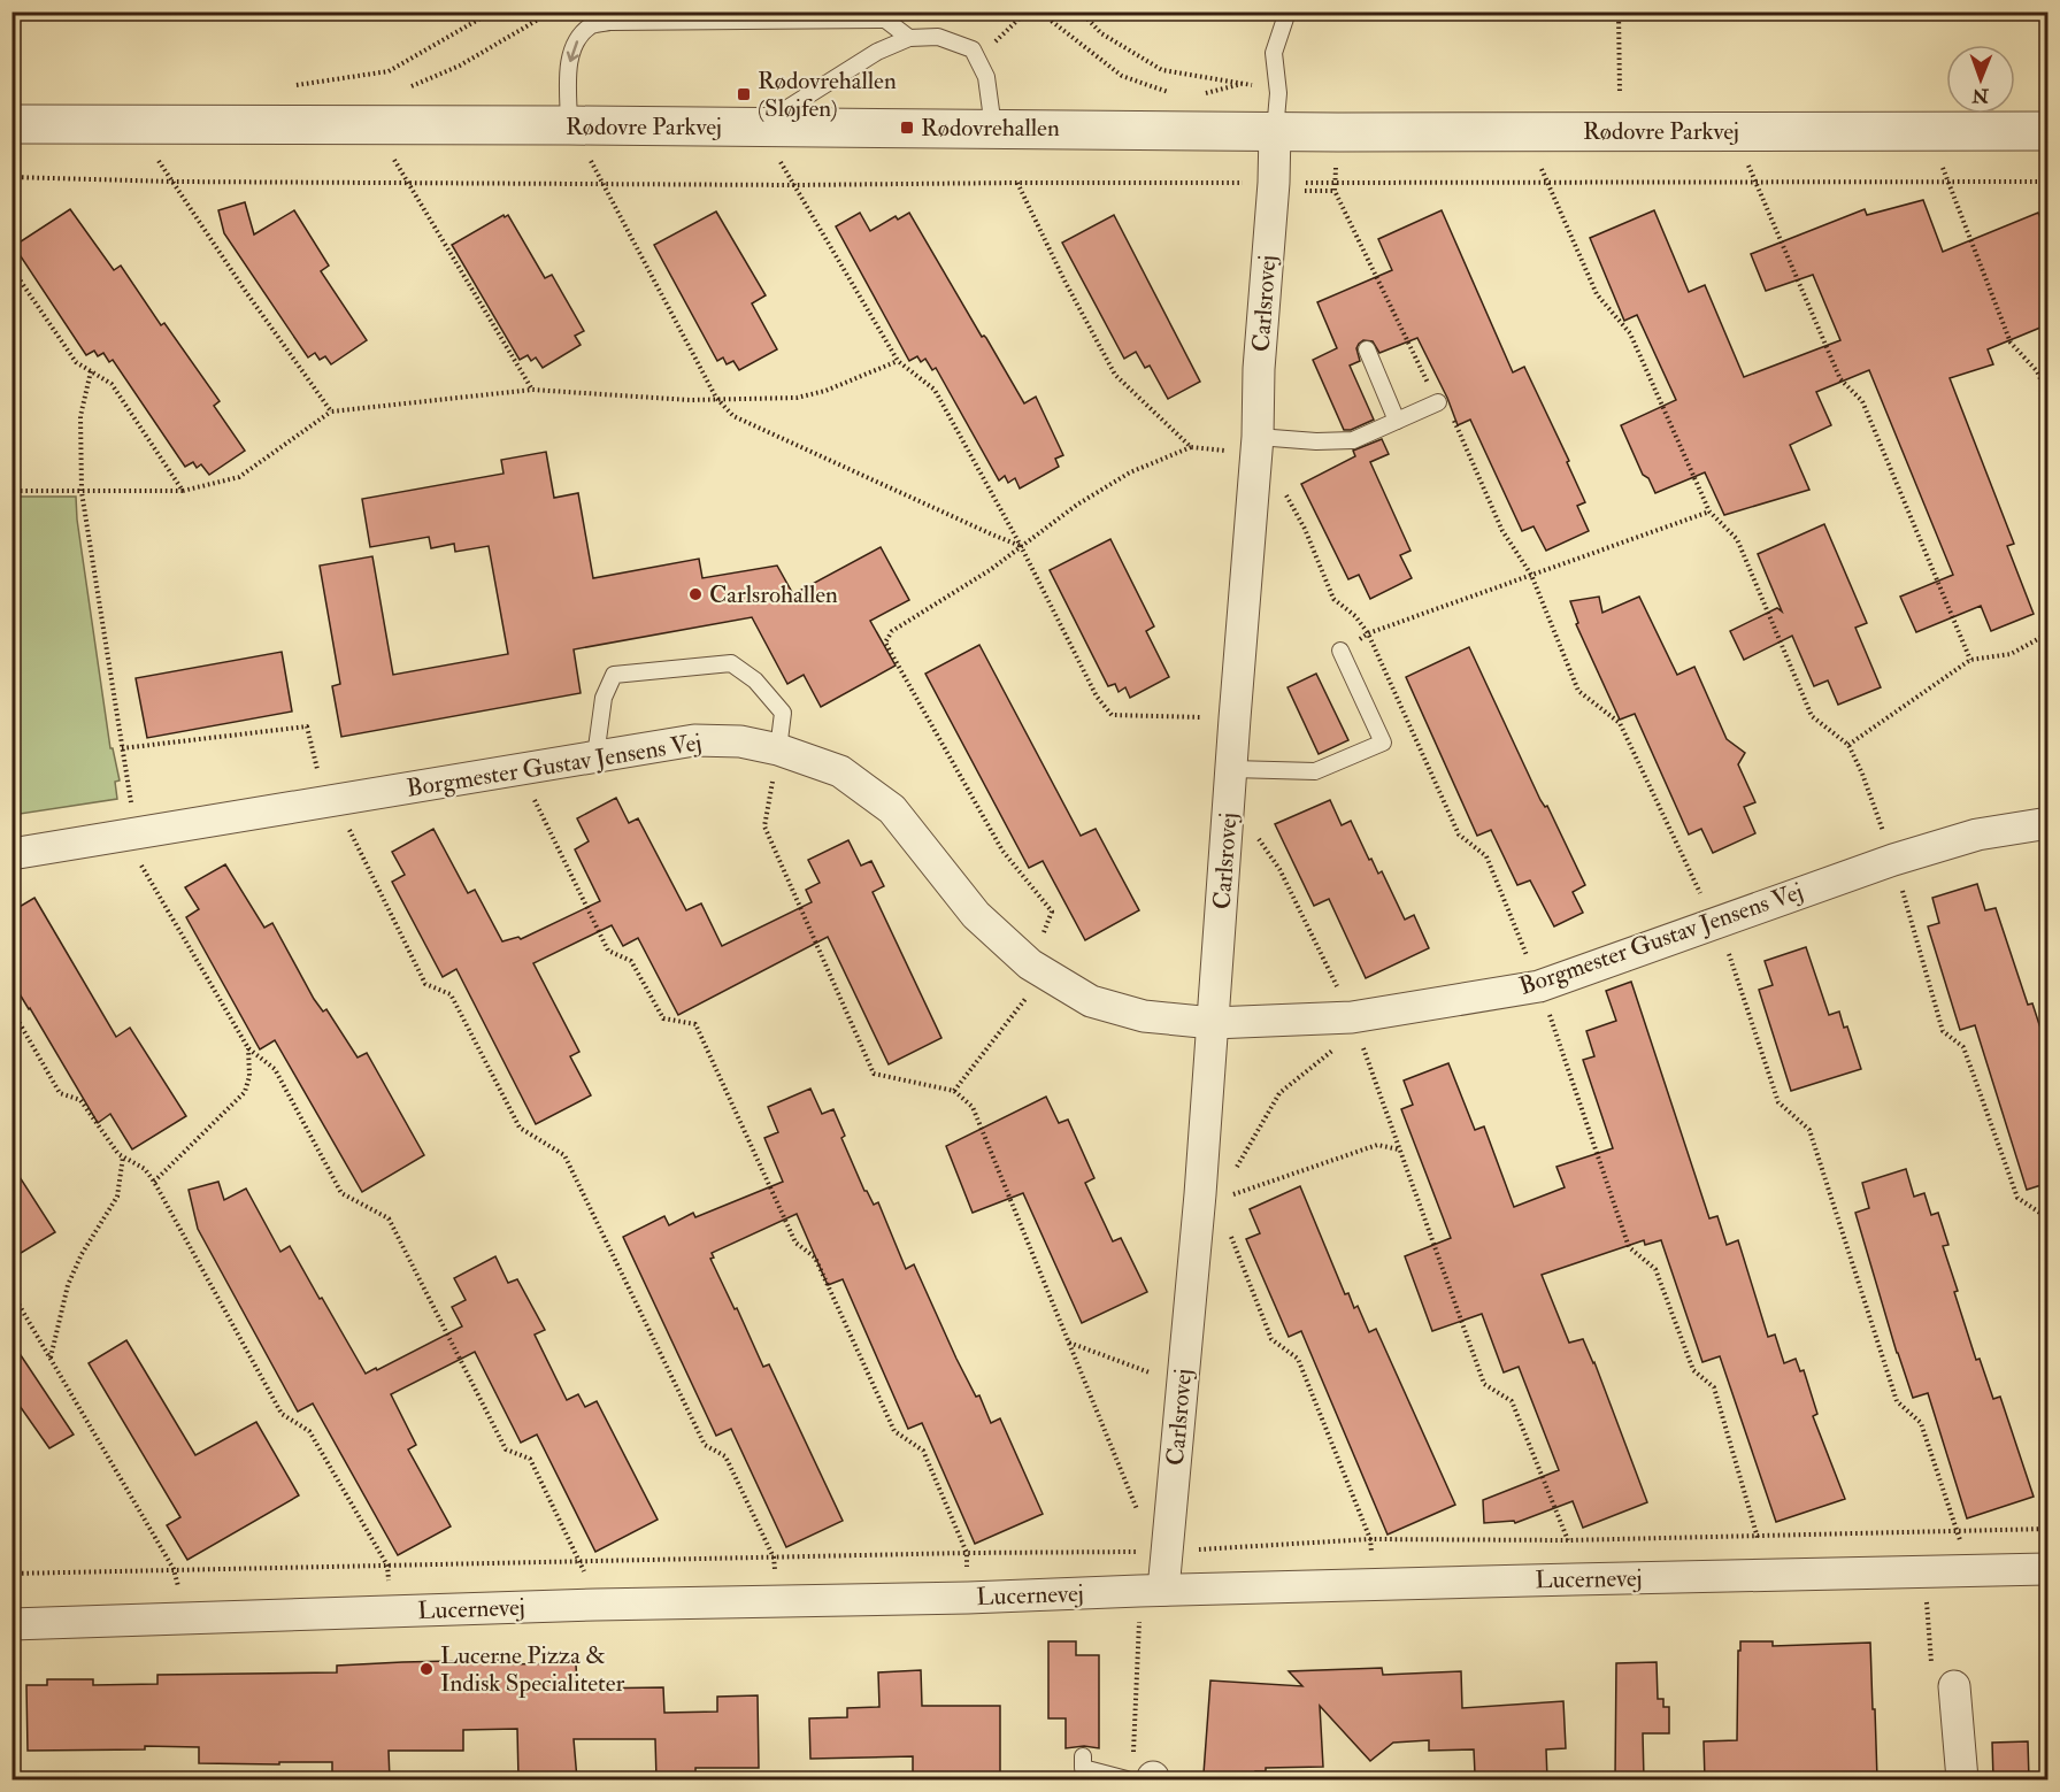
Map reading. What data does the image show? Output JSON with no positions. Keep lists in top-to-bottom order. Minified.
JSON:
{"streets":{"street":["Rødovre Parkvej","Carlsrovej","Borgmester Gustav Jensens Vej","Lucernevej"]},"crossings":[["Rødovre Parkvej","Carlsrovej"],["Carlsrovej","Borgmester Gustav Jensens Vej"],["Carlsrovej","Lucernevej"]],"places":{"transit":["Rødovrehallen (Sløjfen)","Rødovrehallen"],"other":["Carlsrohallen","Lucerne Pizza & Indisk Specialiteter"]},"north":"bottom"}
